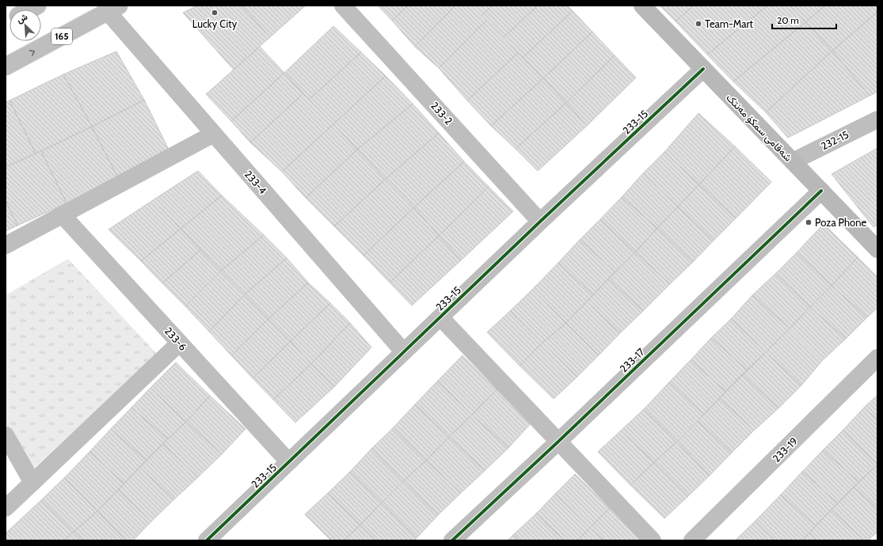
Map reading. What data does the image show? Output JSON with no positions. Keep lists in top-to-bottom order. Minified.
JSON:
{"streets":{"main road":["شەقامی سمکۆ مەنتک"],"street":["165","233-2","233-15","232-15","233-4","233-6","233-17","233-19"]},"crossings":[["165","233-4"],["233-2","233-15"],["233-15","شەقامی سمکۆ مەنتک"],["233-15","233-4"],["233-15","233-6"],["شەقامی سمکۆ مەنتک","232-15"],["شەقامی سمکۆ مەنتک","233-17"]],"places":["Lucky City","Team-Mart","Poza Phone"],"scale_bar":"20 m","north":"top left"}
